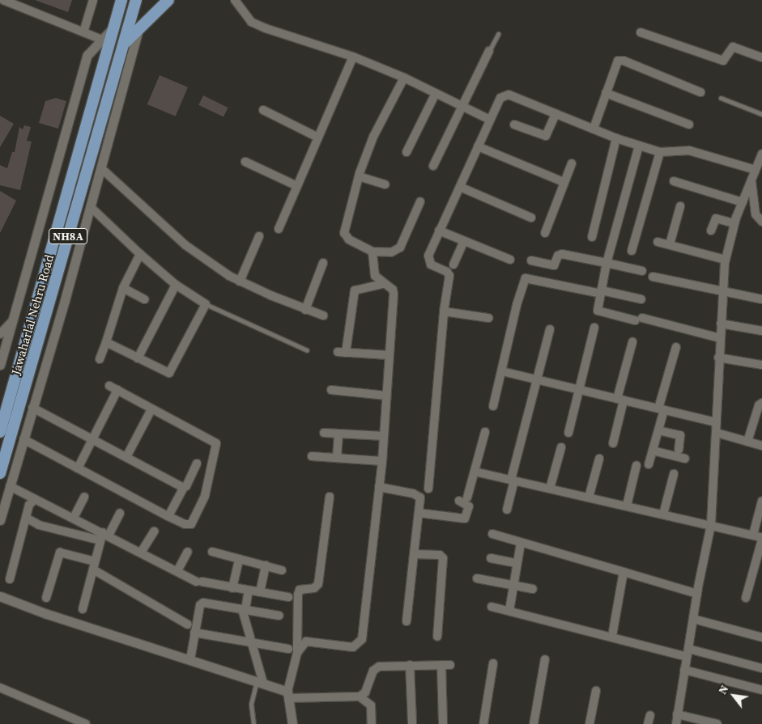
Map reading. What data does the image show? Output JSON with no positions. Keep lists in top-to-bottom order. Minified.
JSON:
{"streets":{"main road":["NH8A","Jawaharlal Nehru Road"]},"north":"top left"}
